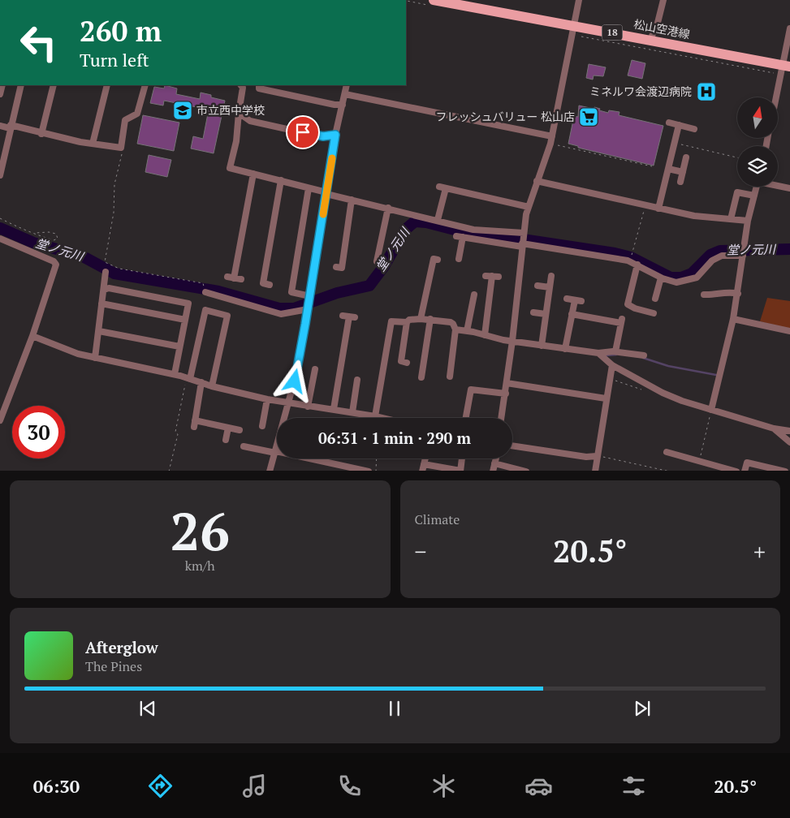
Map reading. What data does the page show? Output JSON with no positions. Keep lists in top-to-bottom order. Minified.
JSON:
{"streets":{"main road":["松山空港線","18"]},"water":["堂ノ元川"],"places":{"hospital":["ミネルワ会渡辺病院"],"school or university":["市立西中学校"],"supermarket":["フレッシュバリュー 松山店"]},"north":"top","page":{"turn":["260 m","Turn left"],"limit":"30","trip":"06:31 · 1 min · 290 m","tile":[["26","km/h"],"Climate"],"heat":["−","20.5°","+"],"song":["Afterglow","The Pines"],"tabs":["06:30","20.5°"]}}
